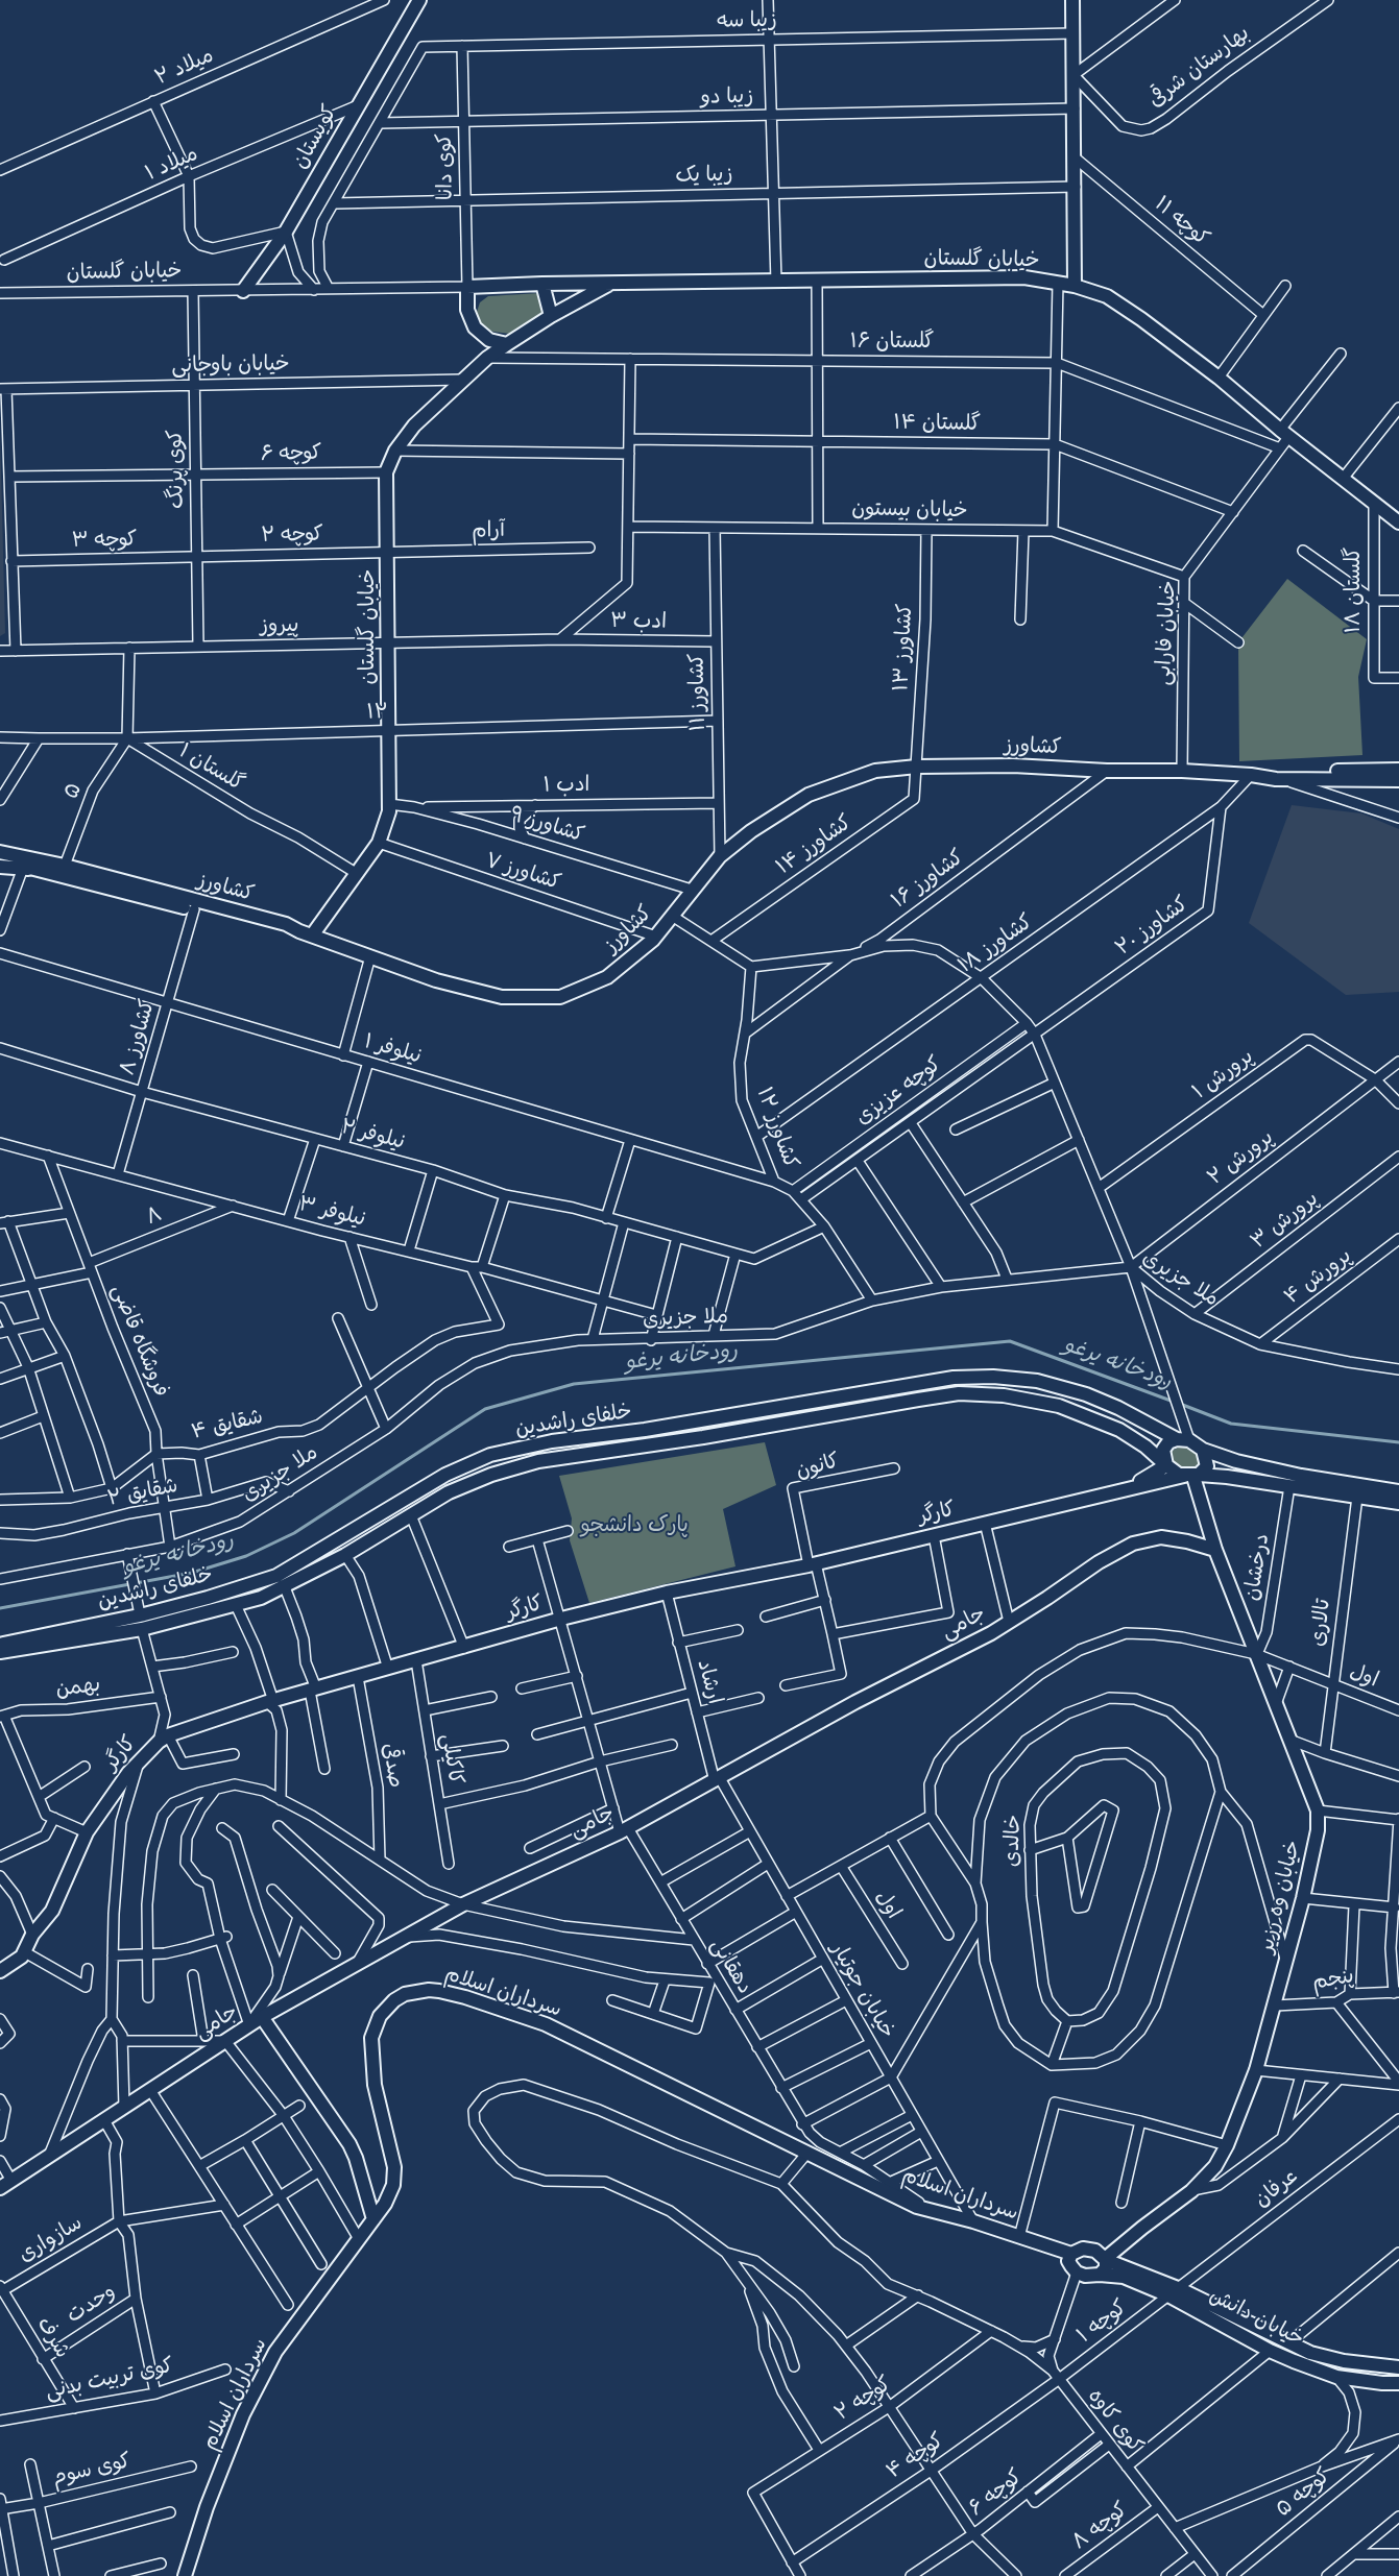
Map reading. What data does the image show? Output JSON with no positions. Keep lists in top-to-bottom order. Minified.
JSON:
{"streets":{"street":["زیبا سه","میلاد ۲","بهارستان شرقی","زیبا دو","کویستان","میلاد ۱","کوی دانا","زیبا یک","کوچه ۱۱","خیابان گلستان","گلستان ۱۶","خیابان باوجانی","گلستان ۱۴","کوچه ۶","کوی پرنگ","خیابان بیستون","آرام","کوچه ۲","کوچه ۳","گلستان ۱۸","ادب ۳","پیروز","خیابان فارابی","کشاورز ۱۳","کشاورز ۱۱","۱۲","کشاورز","گلستان ۱","ادب ۱","۵","کشاورز ۹","کشاورز ۱۴","کشاورز ۷","کشاورز ۱۶","کشاورز ۲۰","کشاورز ۱۸","کشاورز ۸","نیلوفر ۱","پرورش ۱","کوچه عزیزی","کشاورز ۱۲","نیلوفر ۲","پرورش ۲","نیلوفر ۳","۸","پرورش ۳","پرورش ۴","ملا جزیری","فروشگاه قاضی","خلفای راشدین","شقایق ۴","کانون","شقایق ۲","کارگر","درخشان","تالاری","جامی","اول","ارشاد","بهمن","کاکیلی","صدقی","خالدی","خیابان وه رزیر","دهقانی","پنجم","خیابان جوتیار","سرداران اسلام","عرفان","سازواری","وحدت","خیابان دانش","کوچه ۱","شرف","کوی تربیت بدنی","کوی کاوه","کوچه ۴","کوی سوم","کوچه ۵","کوچه ۸"]},"crossings":[["زیبا سه","زیبا دو"],["زیبا سه","کوی دانا"],["زیبا دو","کوی دانا"],["کویستان","میلاد ۱"],["کویستان","خیابان گلستان"],["کوی دانا","زیبا یک"],["کوی دانا","خیابان گلستان"],["خیابان گلستان","گلستان ۱۶"],["خیابان گلستان","خیابان باوجانی"],["خیابان گلستان","کوچه ۶"],["خیابان گلستان","کوی پرنگ"],["خیابان گلستان","آرام"],["خیابان گلستان","کوچه ۲"],["خیابان گلستان","گلستان ۱۸"],["خیابان گلستان","پیروز"],["خیابان گلستان","خیابان فارابی"],["خیابان گلستان","۱۲"],["خیابان گلستان","کشاورز"],["خیابان گلستان","گلستان ۱"],["خیابان گلستان","کشاورز ۹"],["خیابان گلستان","کشاورز ۷"],["گلستان ۱۶","خیابان فارابی"],["خیابان باوجانی","کوی پرنگ"],["گلستان ۱۴","خیابان فارابی"],["کوچه ۶","کوی پرنگ"],["کوچه ۶","کوی کاوه"],["کوی پرنگ","کوچه ۲"],["کوی پرنگ","کوچه ۳"],["کوی پرنگ","پیروز"],["خیابان بیستون","خیابان فارابی"],["خیابان بیستون","کشاورز ۱۳"],["خیابان بیستون","کشاورز ۱۱"],["آرام","کوچه ۲"],["کوچه ۲","کوچه ۳"],["کوچه ۲","کوچه ۴"],["ادب ۳","پیروز"],["ادب ۳","کشاورز ۱۱"],["خیابان فارابی","کشاورز"],["کشاورز ۱۳","کشاورز"],["کشاورز ۱۳","کشاورز ۱۴"],["کشاورز ۱۱","۱۲"],["کشاورز ۱۱","کشاورز"],["کشاورز ۱۱","ادب ۱"],["۱۲","گلستان ۱"],["۱۲","۵"],["کشاورز","۵"],["کشاورز","کشاورز ۹"],["کشاورز","کشاورز ۱۴"],["کشاورز","کشاورز ۷"],["کشاورز","کشاورز ۱۶"],["کشاورز","کشاورز ۱۸"],["گلستان ۱","۵"],["ادب ۱","کشاورز ۹"],["کشاورز ۱۶","کشاورز ۱۲"],["کشاورز ۲۰","کشاورز ۱۸"],["کشاورز ۲۰","کشاورز ۱۲"],["کشاورز ۱۸","کشاورز ۱۲"],["کشاورز ۸","نیلوفر ۱"],["کشاورز ۸","نیلوفر ۲"],["کشاورز ۸","نیلوفر ۳"],["نیلوفر ۱","کشاورز ۱۲"],["پرورش ۱","پرورش ۲"],["کوچه عزیزی","کشاورز ۱۲"],["کشاورز ۱۲","نیلوفر ۲"],["کشاورز ۱۲","ملا جزیری"],["پرورش ۲","ملا جزیری"],["نیلوفر ۳","۸"],["نیلوفر ۳","فروشگاه قاضی"],["نیلوفر ۳","شقایق ۴"],["۸","فروشگاه قاضی"],["پرورش ۳","ملا جزیری"],["پرورش ۴","ملا جزیری"],["ملا جزیری","فروشگاه قاضی"],["ملا جزیری","شقایق ۲"],["فروشگاه قاضی","شقایق ۴"],["فروشگاه قاضی","شقایق ۲"],["خلفای راشدین","کارگر"],["خلفای راشدین","خیابان وه رزیر"],["کانون","کارگر"],["کارگر","ارشاد"],["کارگر","کاکیلی"],["کارگر","صدقی"],["کارگر","خیابان وه رزیر"],["کارگر","دهقانی"],["درخشان","اول"],["درخشان","خیابان وه رزیر"],["تالاری","اول"],["جامی","ارشاد"],["جامی","خیابان وه رزیر"],["جامی","دهقانی"],["جامی","خیابان جوتیار"],["اول","خیابان وه رزیر"],["ارشاد","خیابان جوتیار"],["خیابان وه رزیر","پنجم"],["خیابان وه رزیر","سرداران اسلام"],["خیابان وه رزیر","خیابان دانش"],["خیابان وه رزیر","کوی کاوه"],["دهقانی","سرداران اسلام"],["خیابان جوتیار","سرداران اسلام"],["سرداران اسلام","خیابان دانش"],["سرداران اسلام","کوی کاوه"],["عرفان","خیابان دانش"],["عرفان","کوچه ۱"],["سازواری","شرف"],["وحدت","شرف"],["خیابان دانش","کوچه ۱"],["خیابان دانش","کوی کاوه"],["کوچه ۱","کوی کاوه"],["کوچه ۱","کوچه ۴"],["شرف","کوی تربیت بدنی"],["کوی کاوه","کوچه ۴"],["کوی کاوه","کوچه ۸"]],"water":["رودخانه یرغو"],"parks":["پارک دانشجو"]}
